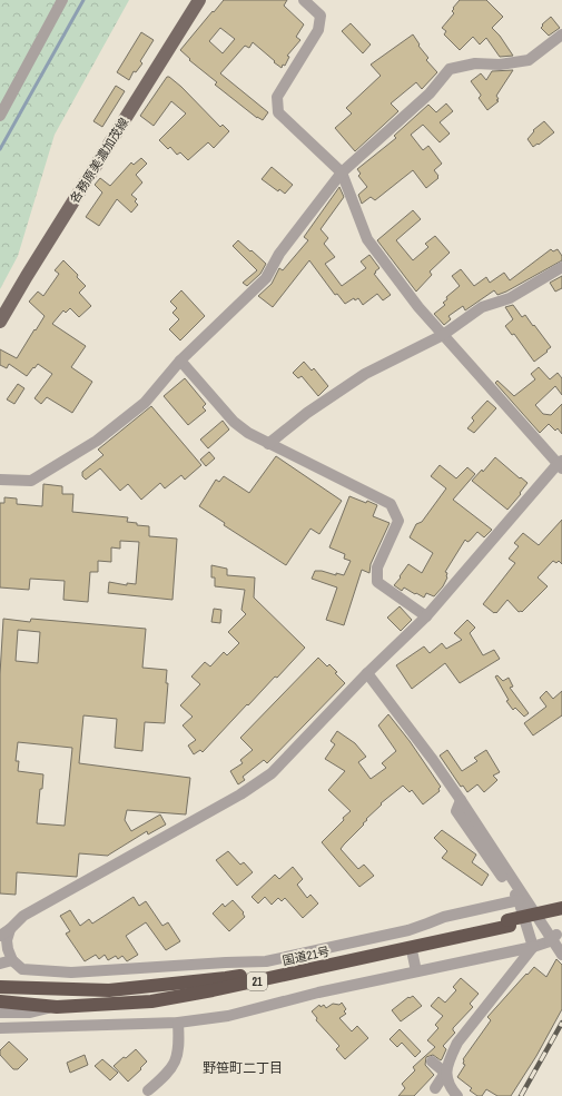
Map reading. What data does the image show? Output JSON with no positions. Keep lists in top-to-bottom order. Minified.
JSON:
{"streets":{"highway":["国道21号","21"],"main road":["各務原美濃加茂線"]},"districts":["野笹町二丁目"]}
